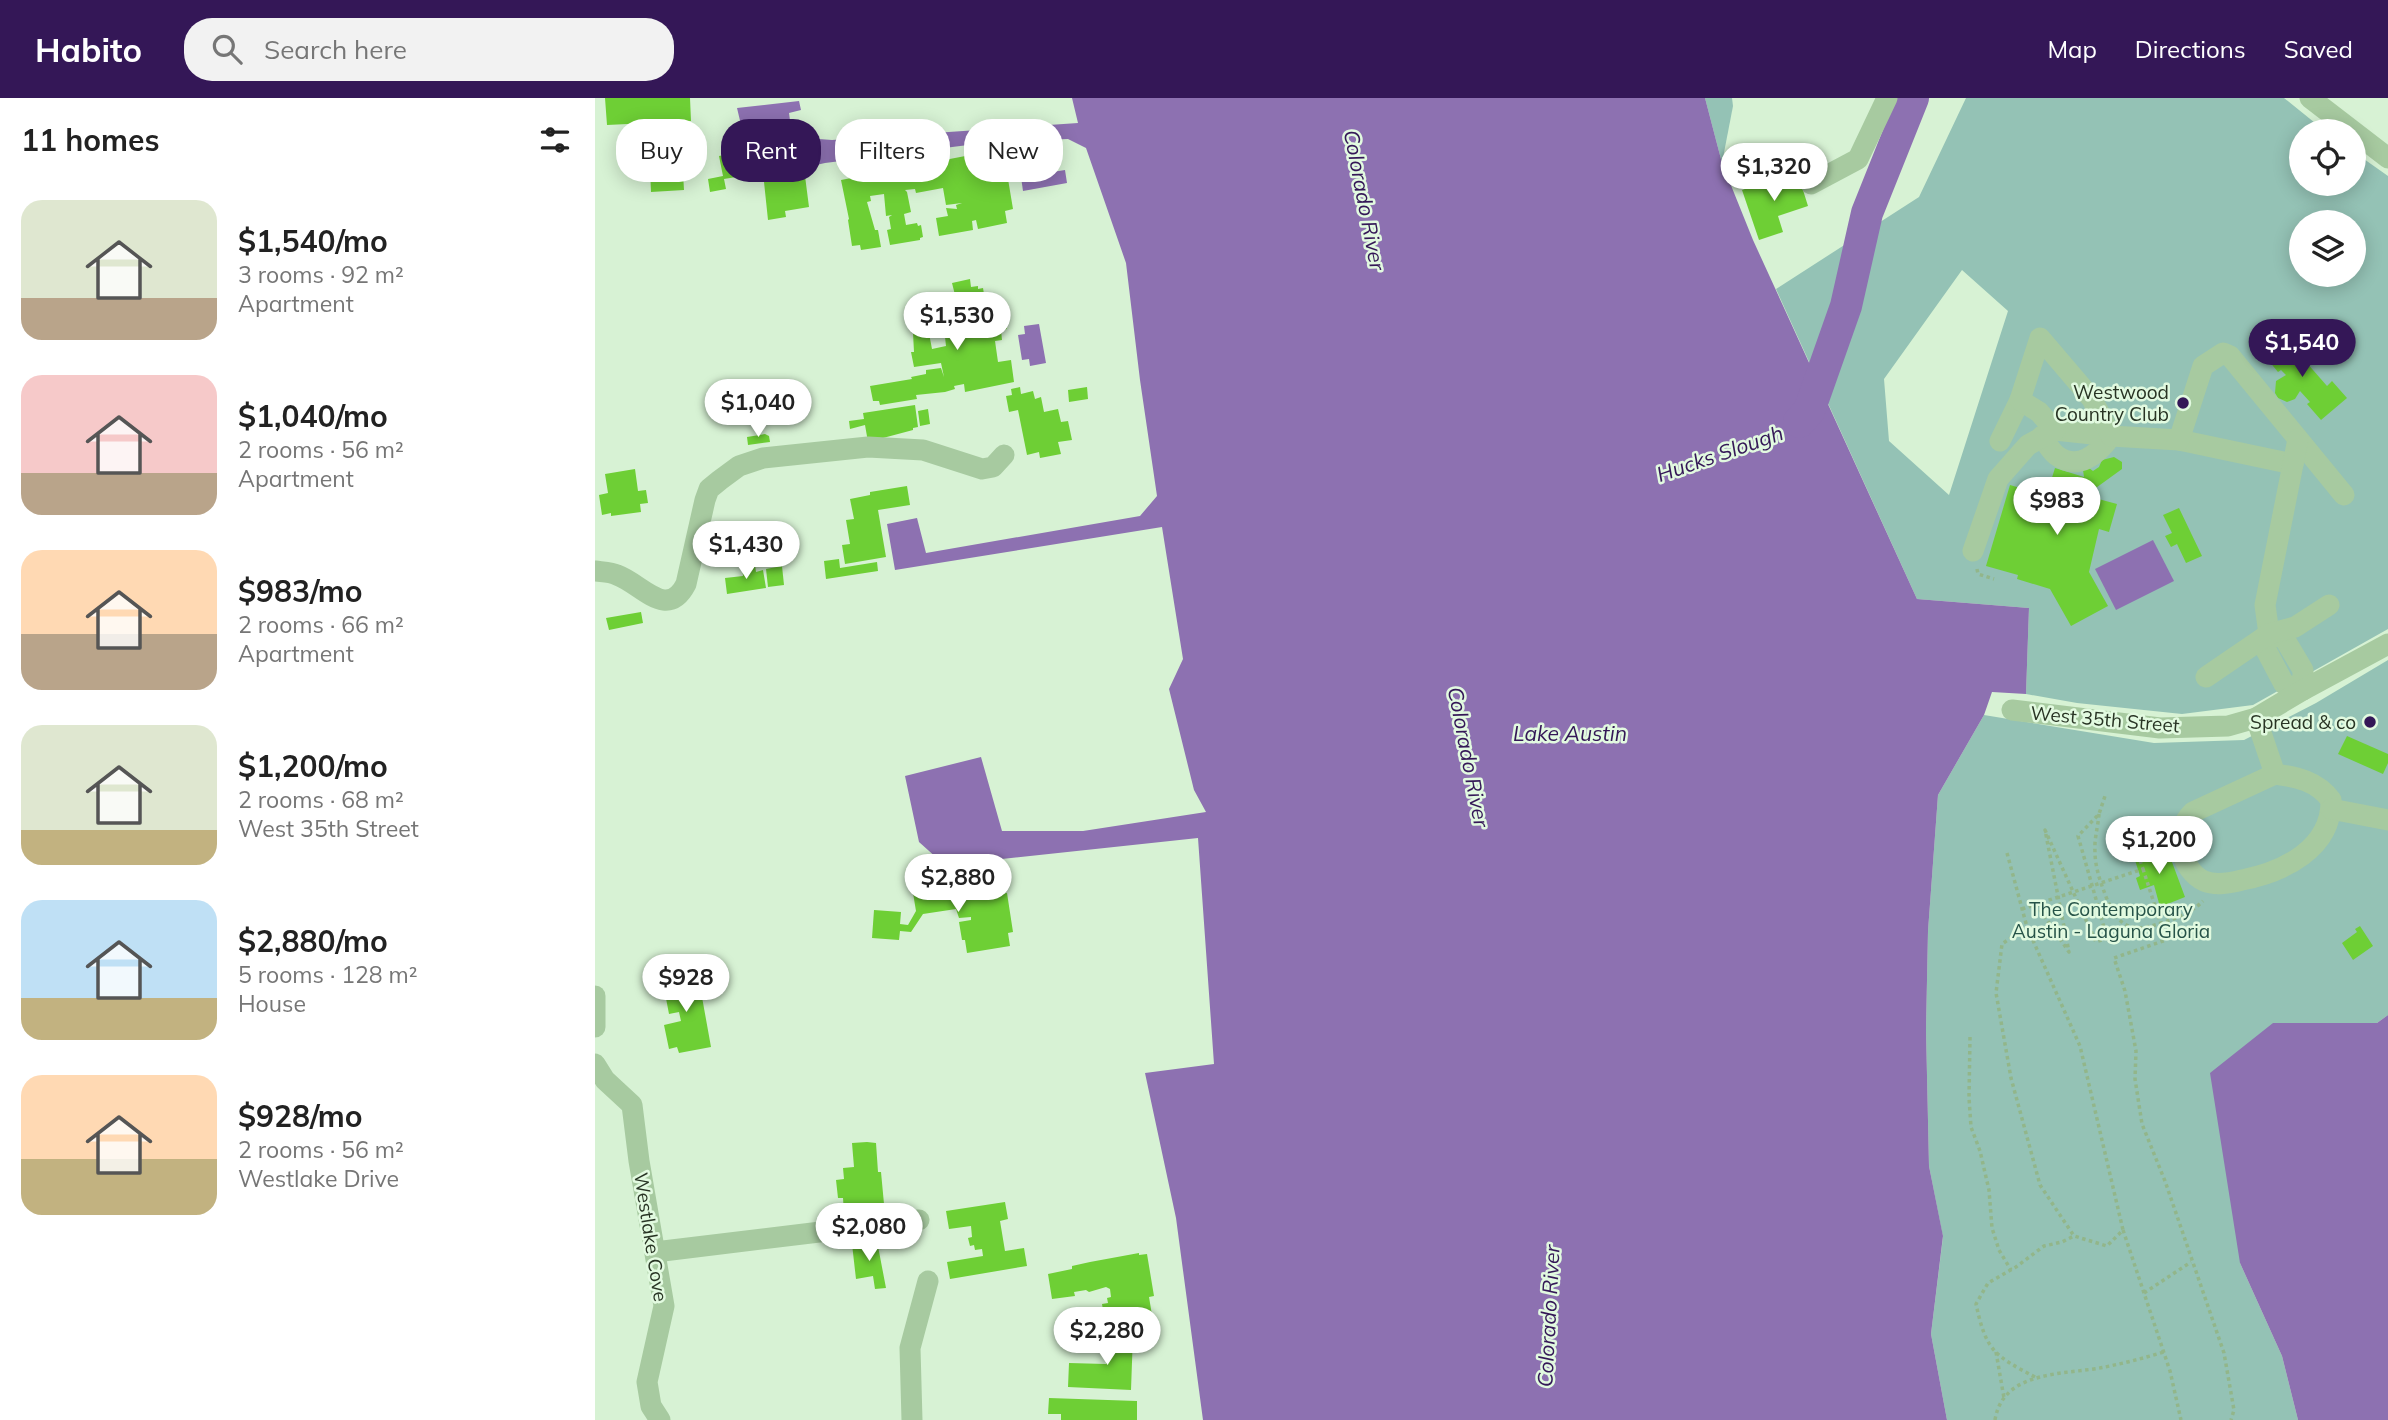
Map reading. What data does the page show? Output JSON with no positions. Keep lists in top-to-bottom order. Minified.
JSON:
{"streets":{"street":["West 35th Street","Westlake Cove"]},"water":["Colorado River","Hucks Slough","Lake Austin"],"parks":["The Contemporary Austin - Laguna Gloria"],"places":["Westwood Country Club","Spread & co"],"page":{"header":"Habito","search":"Search here","nav":["Map","Directions","Saved"],"heading":"11 homes","chip":["Buy","Rent","Filters","New"],"price":["$1,320","$1,530","$1,540","$1,040","$983","$1,430","$1,200","$2,880","$928","$2,080","$2,280"],"list":[{"name":"$1,540/mo","note":"3 rooms · 92 m² · Apartment"},{"name":"$1,040/mo","note":"2 rooms · 56 m² · Apartment"},{"name":"$983/mo","note":"2 rooms · 66 m² · Apartment"},{"name":"$1,200/mo","note":"2 rooms · 68 m² · West 35th Street"},{"name":"$2,880/mo","note":"5 rooms · 128 m² · House"},{"name":"$928/mo","note":"2 rooms · 56 m² · Westlake Drive"}]}}
